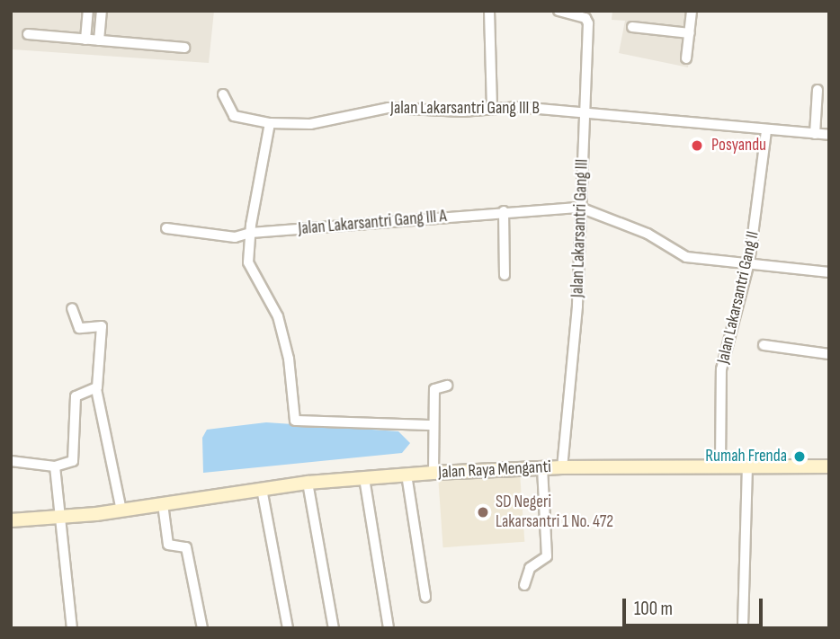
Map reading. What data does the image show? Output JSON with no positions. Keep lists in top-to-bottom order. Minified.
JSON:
{"streets":{"main road":["Jalan Raya Menganti"],"street":["Jalan Lakarsantri Gang III B","Jalan Lakarsantri Gang III A","Jalan Lakarsantri Gang III","Jalan Lakarsantri Gang II"]},"crossings":[["Jalan Lakarsantri Gang III B","Jalan Lakarsantri Gang III"],["Jalan Lakarsantri Gang III B","Jalan Lakarsantri Gang II"],["Jalan Lakarsantri Gang III A","Jalan Lakarsantri Gang III"],["Jalan Lakarsantri Gang III","Jalan Raya Menganti"],["Jalan Lakarsantri Gang II","Jalan Raya Menganti"]],"places":["Posyandu","Rumah Frenda","SD Negeri Lakarsantri 1 No. 472"],"scale_bar":"100 m"}
